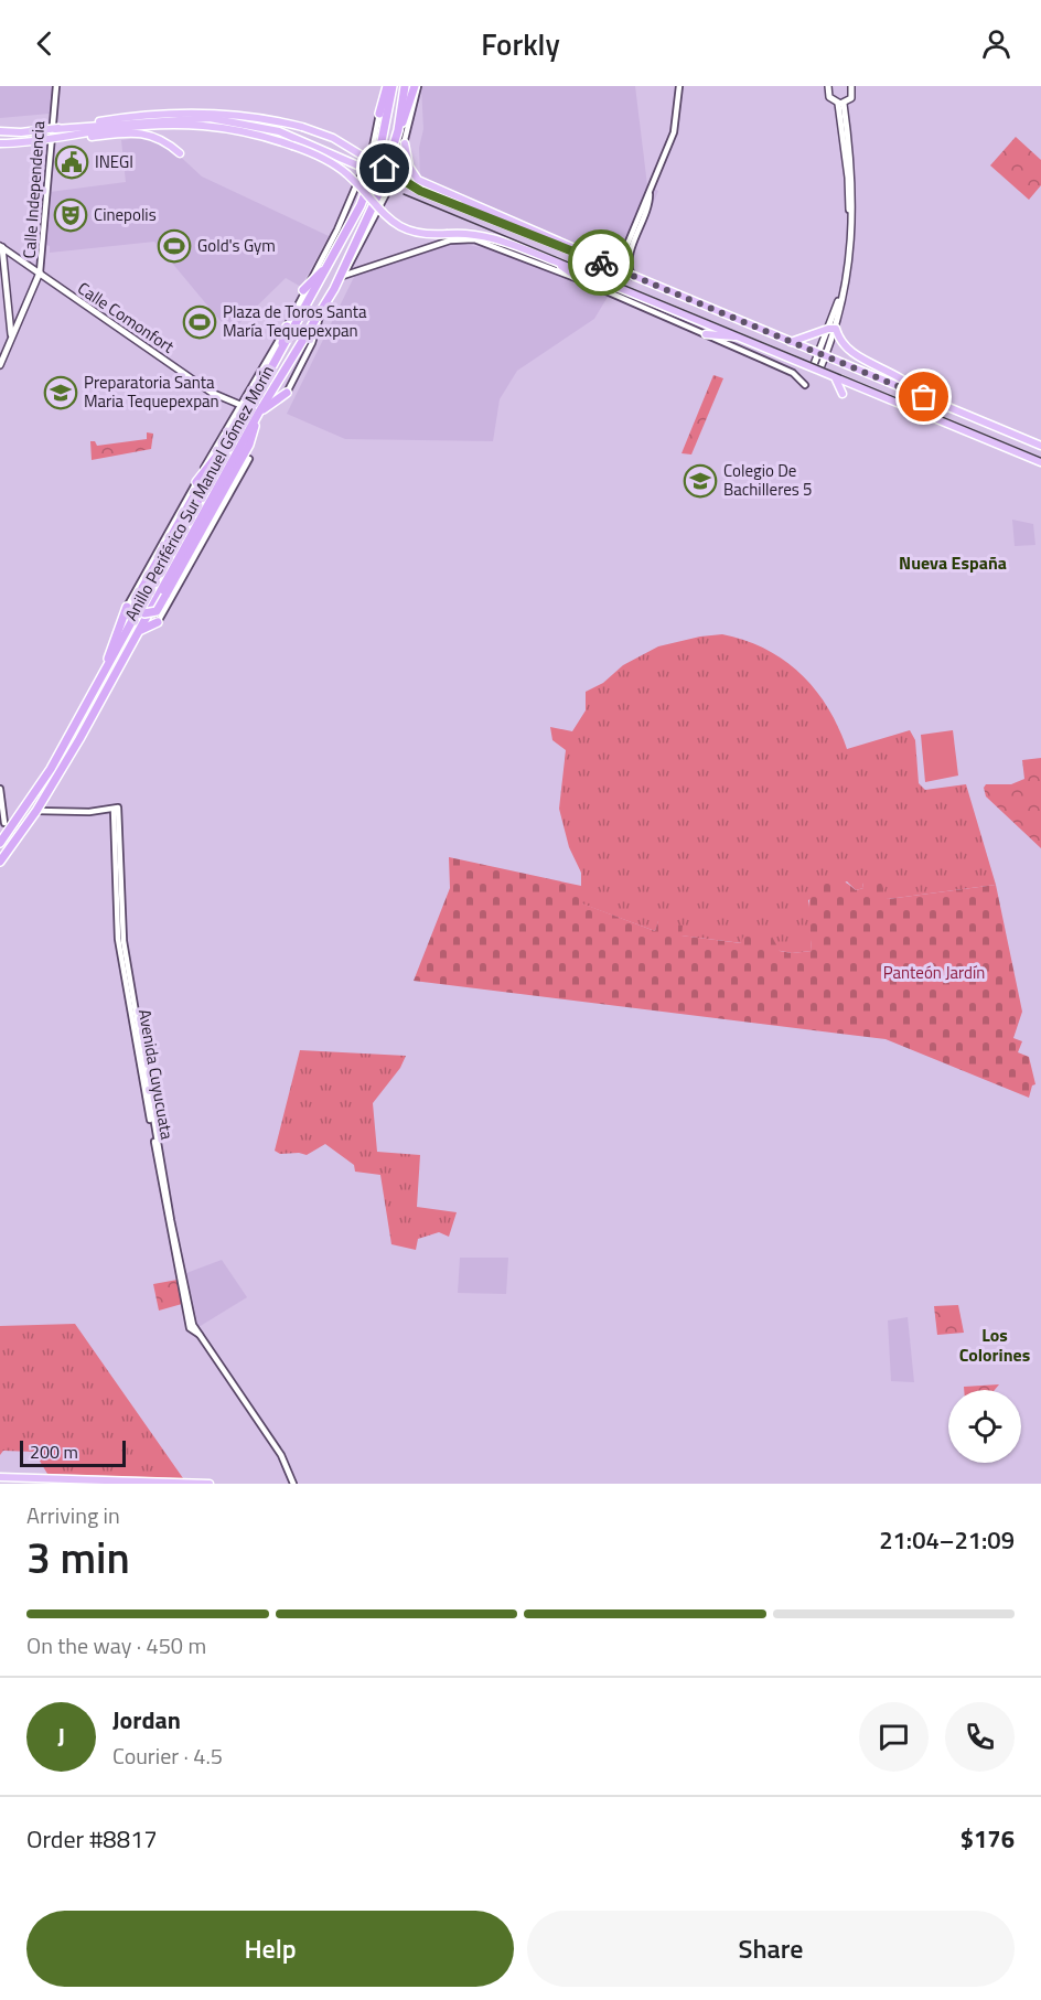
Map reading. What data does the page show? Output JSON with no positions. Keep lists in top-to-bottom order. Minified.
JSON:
{"streets":{"highway":["Anillo Periférico Sur Manuel Gómez Morín"],"main road":["Calle Independencia","Calle Comonfort"],"street":["Avenida Cuyucuata"]},"crossings":[["Calle Independencia","Calle Comonfort"],["Anillo Periférico Sur Manuel Gómez Morín","Avenida Cuyucuata"]],"districts":["Nueva España","Los Colorines"],"parks":["Panteón Jardín"],"places":{"public building":["INEGI"],"theatre":["Cinepolis"],"sports":["Gold's Gym","Plaza de Toros Santa María Tequepexpan"],"school or university":["Preparatoria Santa Maria Tequepexpan","Colegio De Bachilleres 5"]},"scale_bar":"200 m","page":{"header":"Forkly","scale":"200 m","heading":["3 min","Arriving in","21:04–21:09"],"panel":["Jordan","Courier · 4.5","Order #8817","$176"],"bar":"On the way · 450 m","round":"J","buttons":["Help","Share"]}}
